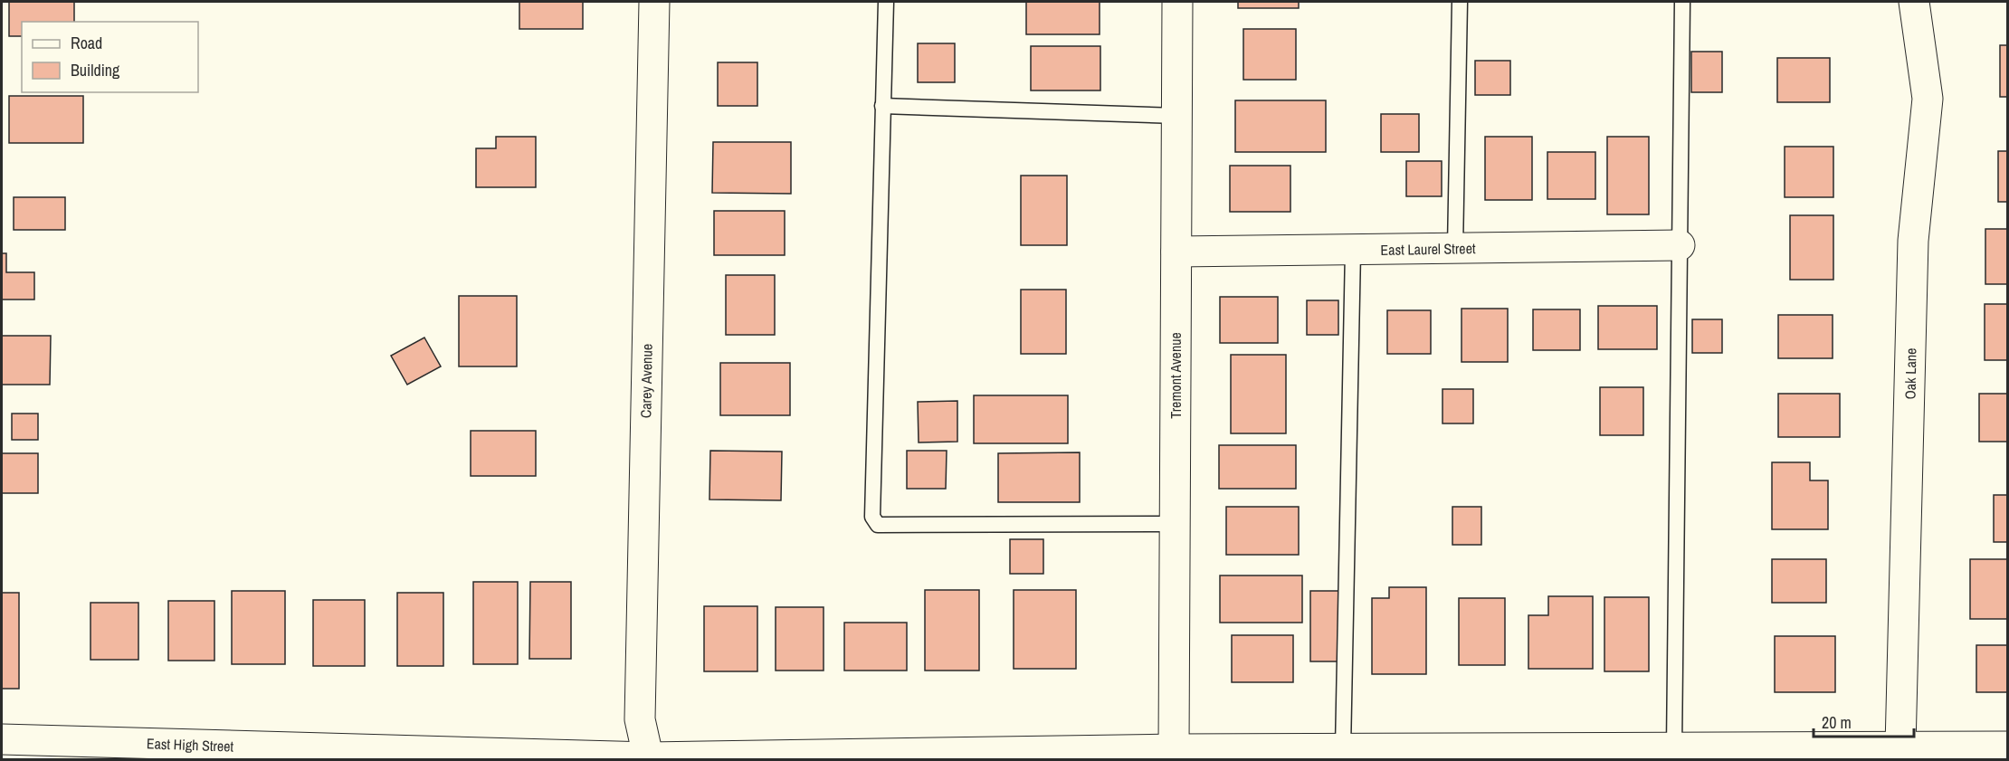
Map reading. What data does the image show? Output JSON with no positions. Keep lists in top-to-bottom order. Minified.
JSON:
{"streets":{"street":["East Laurel Street","Oak Lane","Tremont Avenue","Carey Avenue","East High Street"]},"crossings":[["East Laurel Street","Tremont Avenue"],["Oak Lane","East High Street"],["Tremont Avenue","East High Street"],["Carey Avenue","East High Street"]],"legend":["Road","Building"],"scale_bar":"20 m"}
